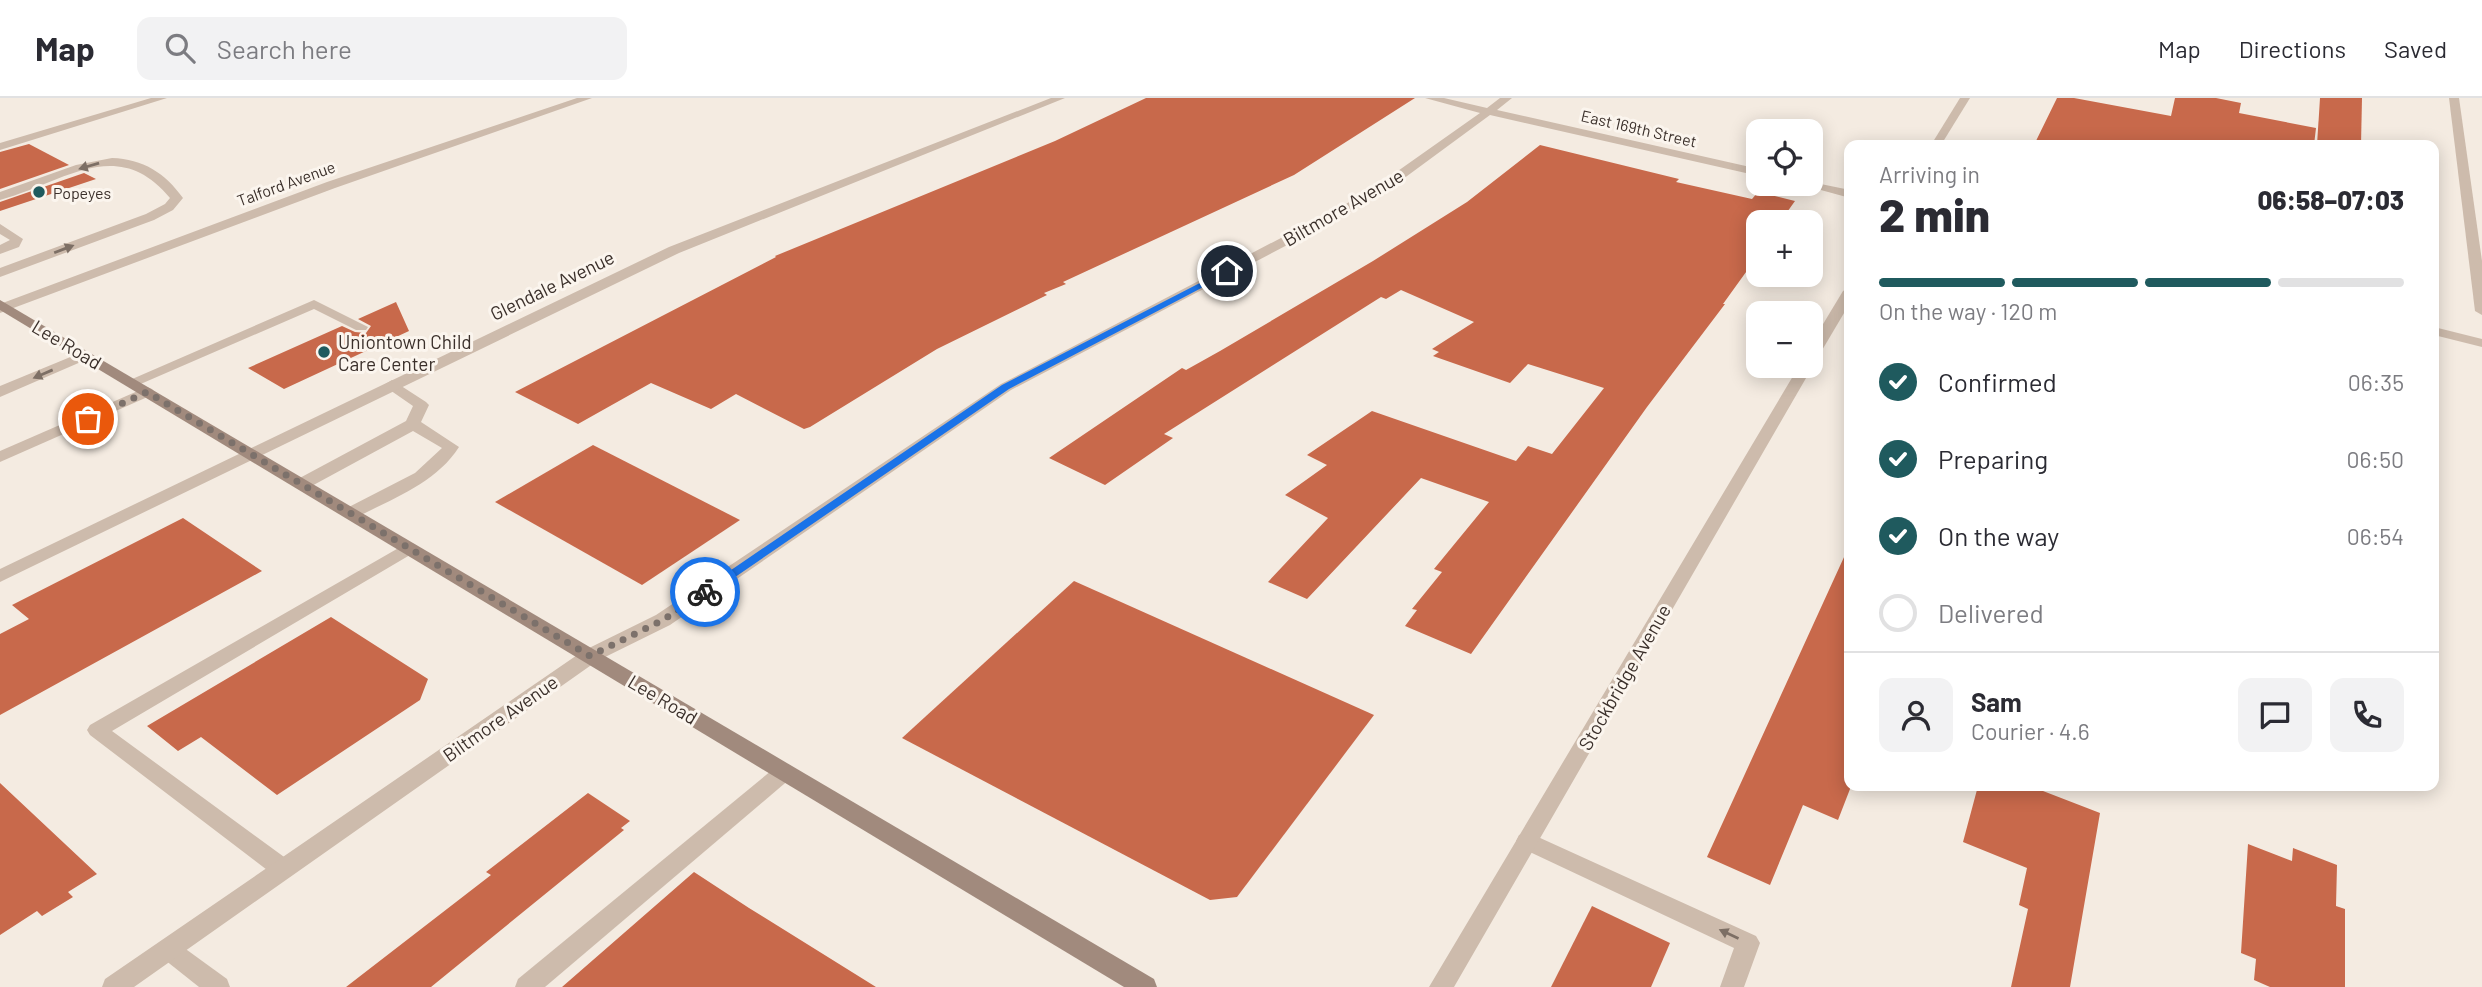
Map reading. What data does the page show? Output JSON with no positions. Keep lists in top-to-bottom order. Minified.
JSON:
{"streets":{"main road":["Lee Road"],"street":["East 169th Street","Talford Avenue","Biltmore Avenue","Glendale Avenue","Stockbridge Avenue"]},"crossings":[["East 169th Street","Biltmore Avenue"],["Talford Avenue","Lee Road"],["Biltmore Avenue","Lee Road"],["Glendale Avenue","Lee Road"]],"places":["Popeyes","Uniontown Child Care Center"],"page":{"header":"Map","search":"Search here","nav":["Map","Directions","Saved"],"map_buttons":["+","−"],"heading":["2 min","Arriving in","06:58–07:03"],"panel":["Sam","Courier · 4.6"],"bar":"On the way · 120 m","list":[["Confirmed","06:35"],["Preparing","06:50"],["On the way","06:54"],"Delivered"]}}
